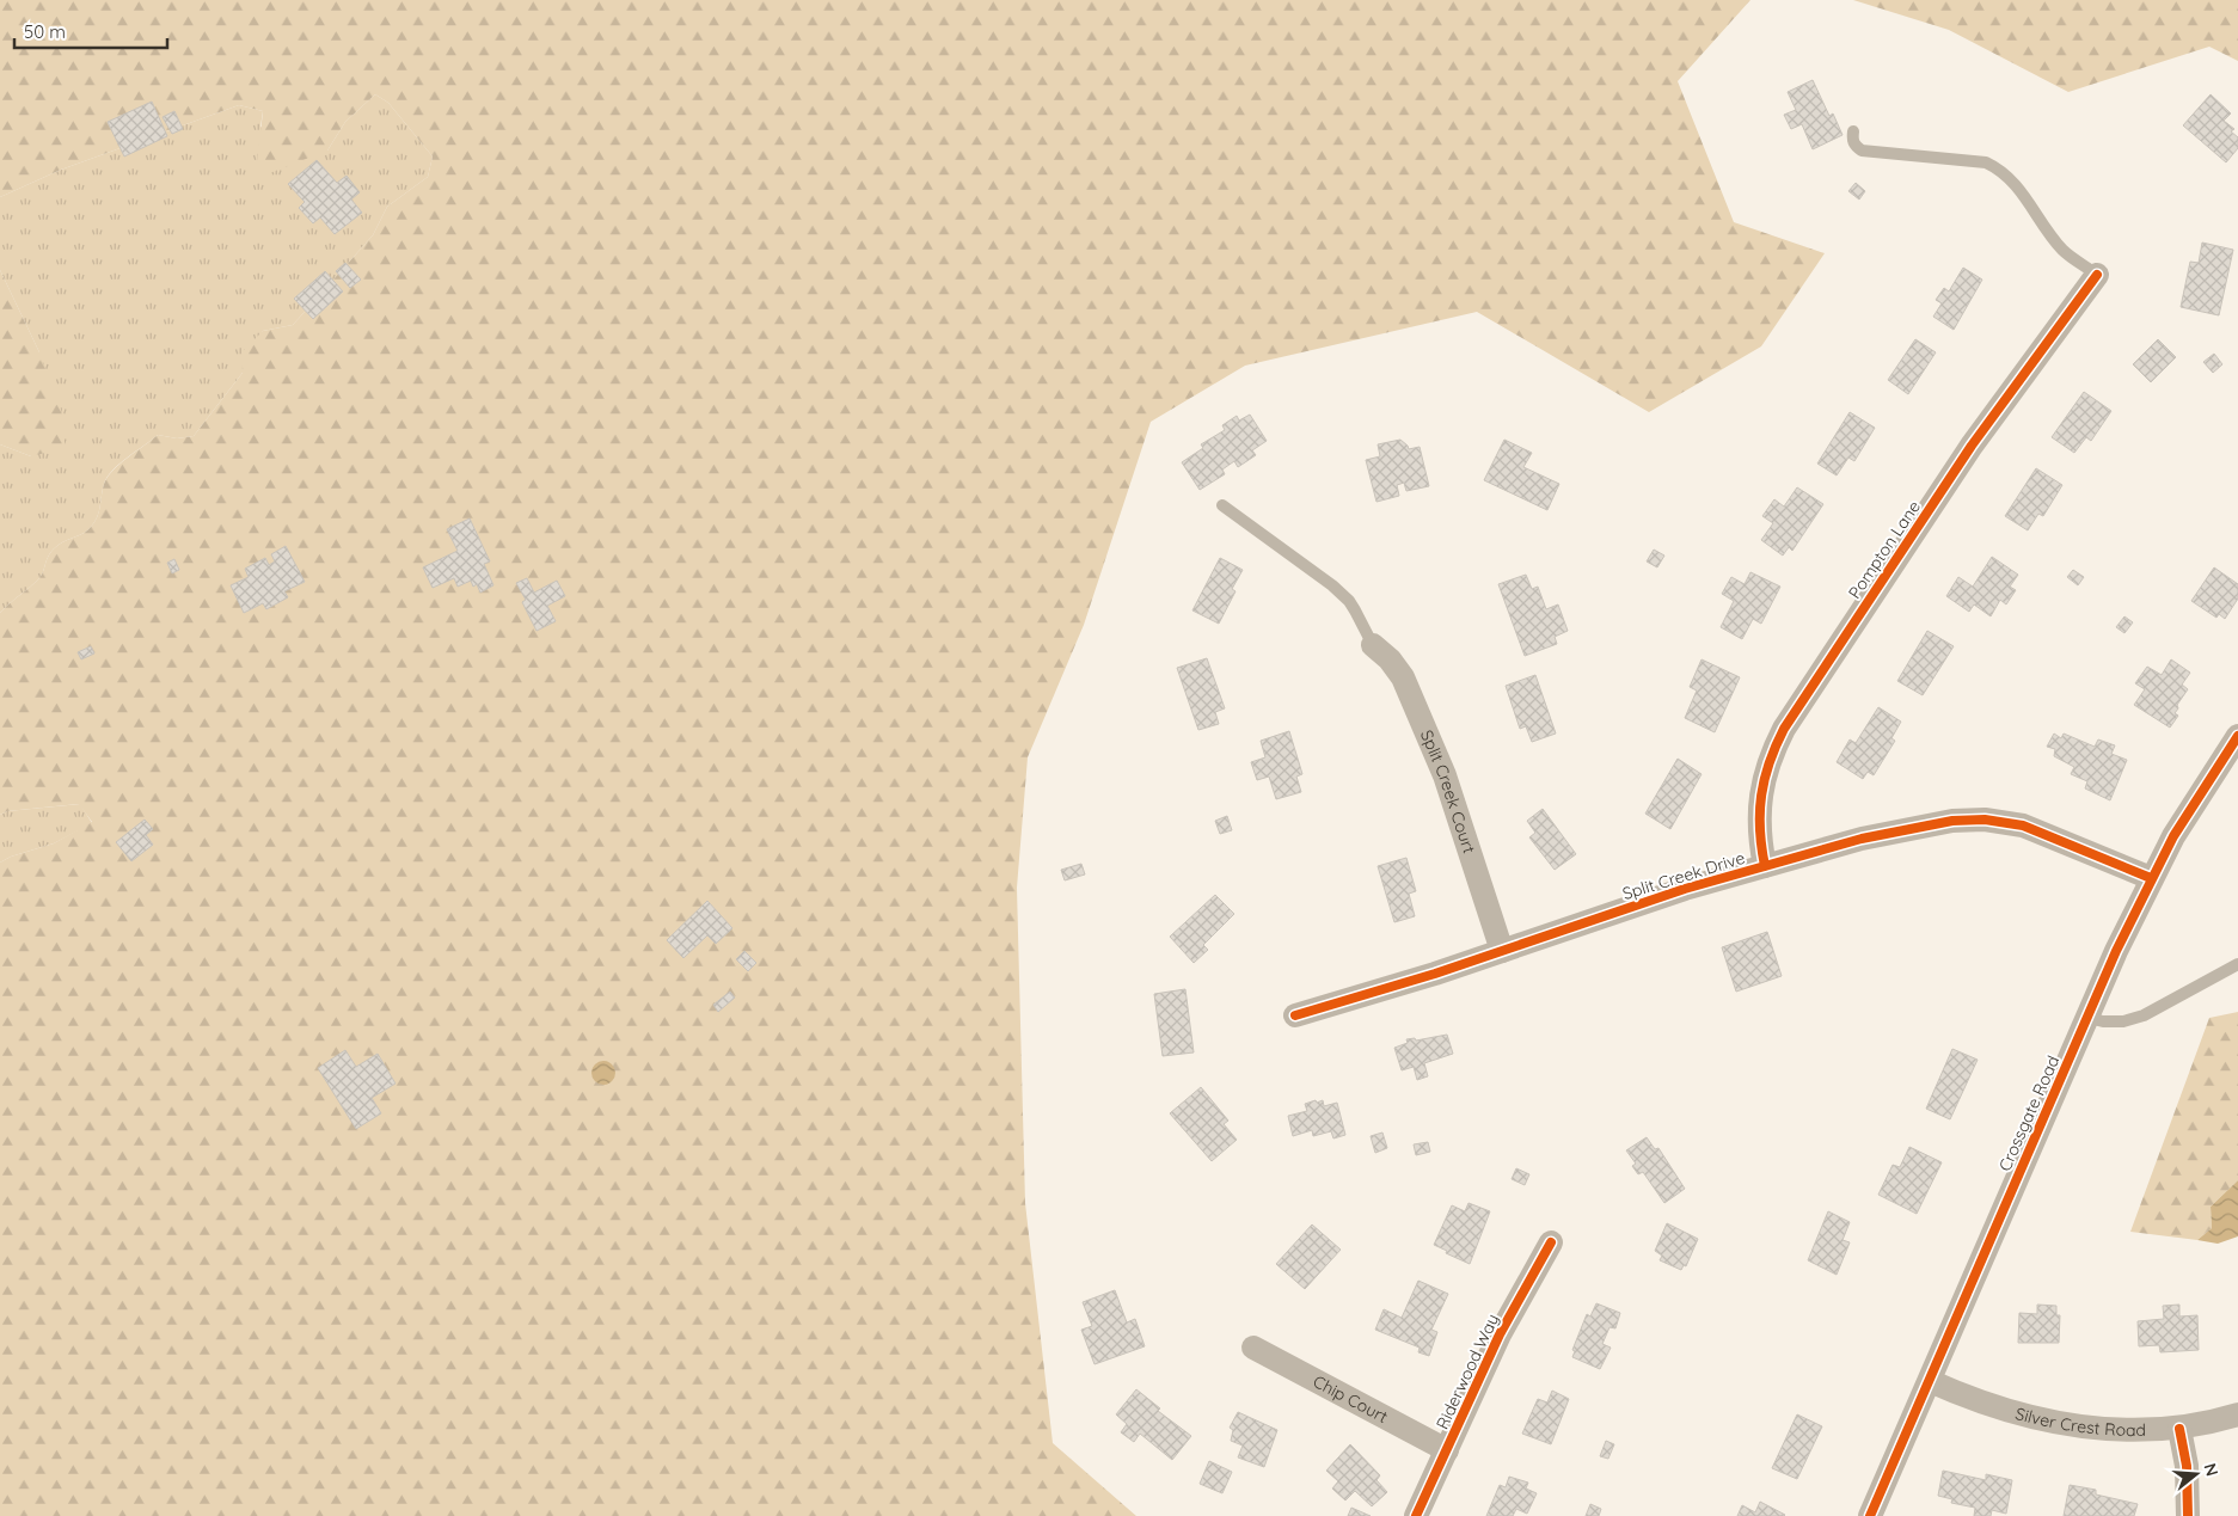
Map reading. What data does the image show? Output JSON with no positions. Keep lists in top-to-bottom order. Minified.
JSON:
{"streets":{"street":["Pompton Lane","Split Creek Court","Split Creek Drive","Crossgate Road","Riderwood Way","Chip Court","Silver Crest Road"]},"crossings":[["Pompton Lane","Split Creek Drive"],["Split Creek Court","Split Creek Drive"],["Split Creek Drive","Crossgate Road"],["Crossgate Road","Silver Crest Road"],["Riderwood Way","Chip Court"]],"scale_bar":"50 m","north":"right"}
